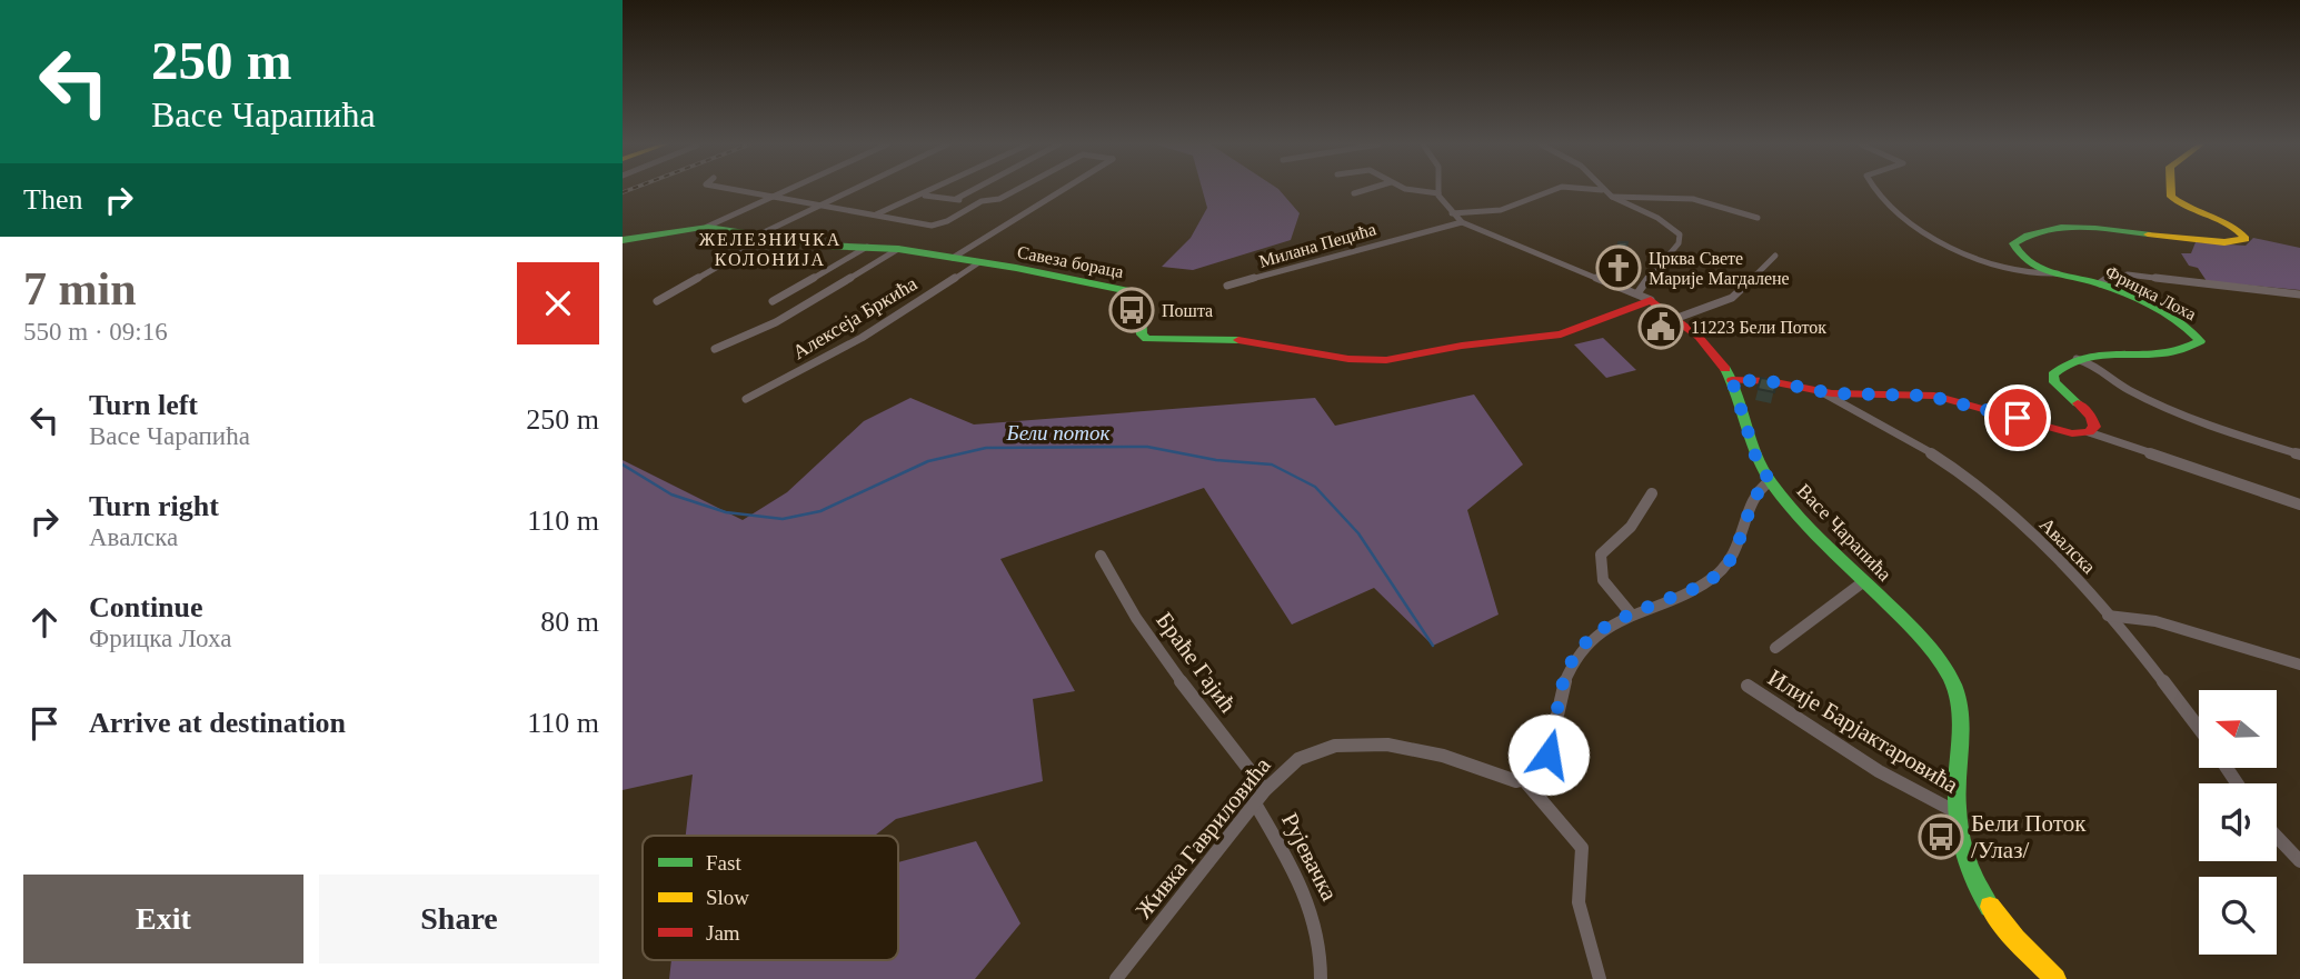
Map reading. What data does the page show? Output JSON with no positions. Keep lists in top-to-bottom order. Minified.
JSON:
{"streets":{"main road":["Савеза бораца","Фрицка Лоха","Васе Чарапића","Авалска"],"street":["Милана Пецића","Алексеја Бркића","Браће Гајић","Илије Барјактаровића","Живка Гавриловића","Рујевачка"]},"crossings":[["Милана Пецића","Васе Чарапића"],["Савеза бораца","Алексеја Бркића"],["Савеза бораца","Васе Чарапића"],["Васе Чарапића","Авалска"],["Васе Чарапића","Илије Барјактаровића"],["Браће Гајић","Живка Гавриловића"],["Живка Гавриловића","Рујевачка"]],"districts":["ЖЕЛЕЗНИЧКА КОЛОНИЈА"],"water":["Бели поток"],"places":{"church":["Црква Свете Марије Магдалене"],"bus stop":["Пошта","Бели Поток /Улаз/"],"public building":["11223 Бели Поток"]},"legend":["Fast","Slow","Jam"],"north":"left","page":{"turn":["250 m","Васе Чарапића"],"then":"Then","heading":["7 min","550 m · 09:16"],"list":[{"name":"Turn left","note":"Васе Чарапића","value":"250 m"},{"name":"Turn right","note":"Авалска","value":"110 m"},{"name":"Continue","note":"Фрицка Лоха","value":"80 m"},{"name":"Arrive at destination","value":"110 m"}],"buttons":["Exit","Share"]}}
